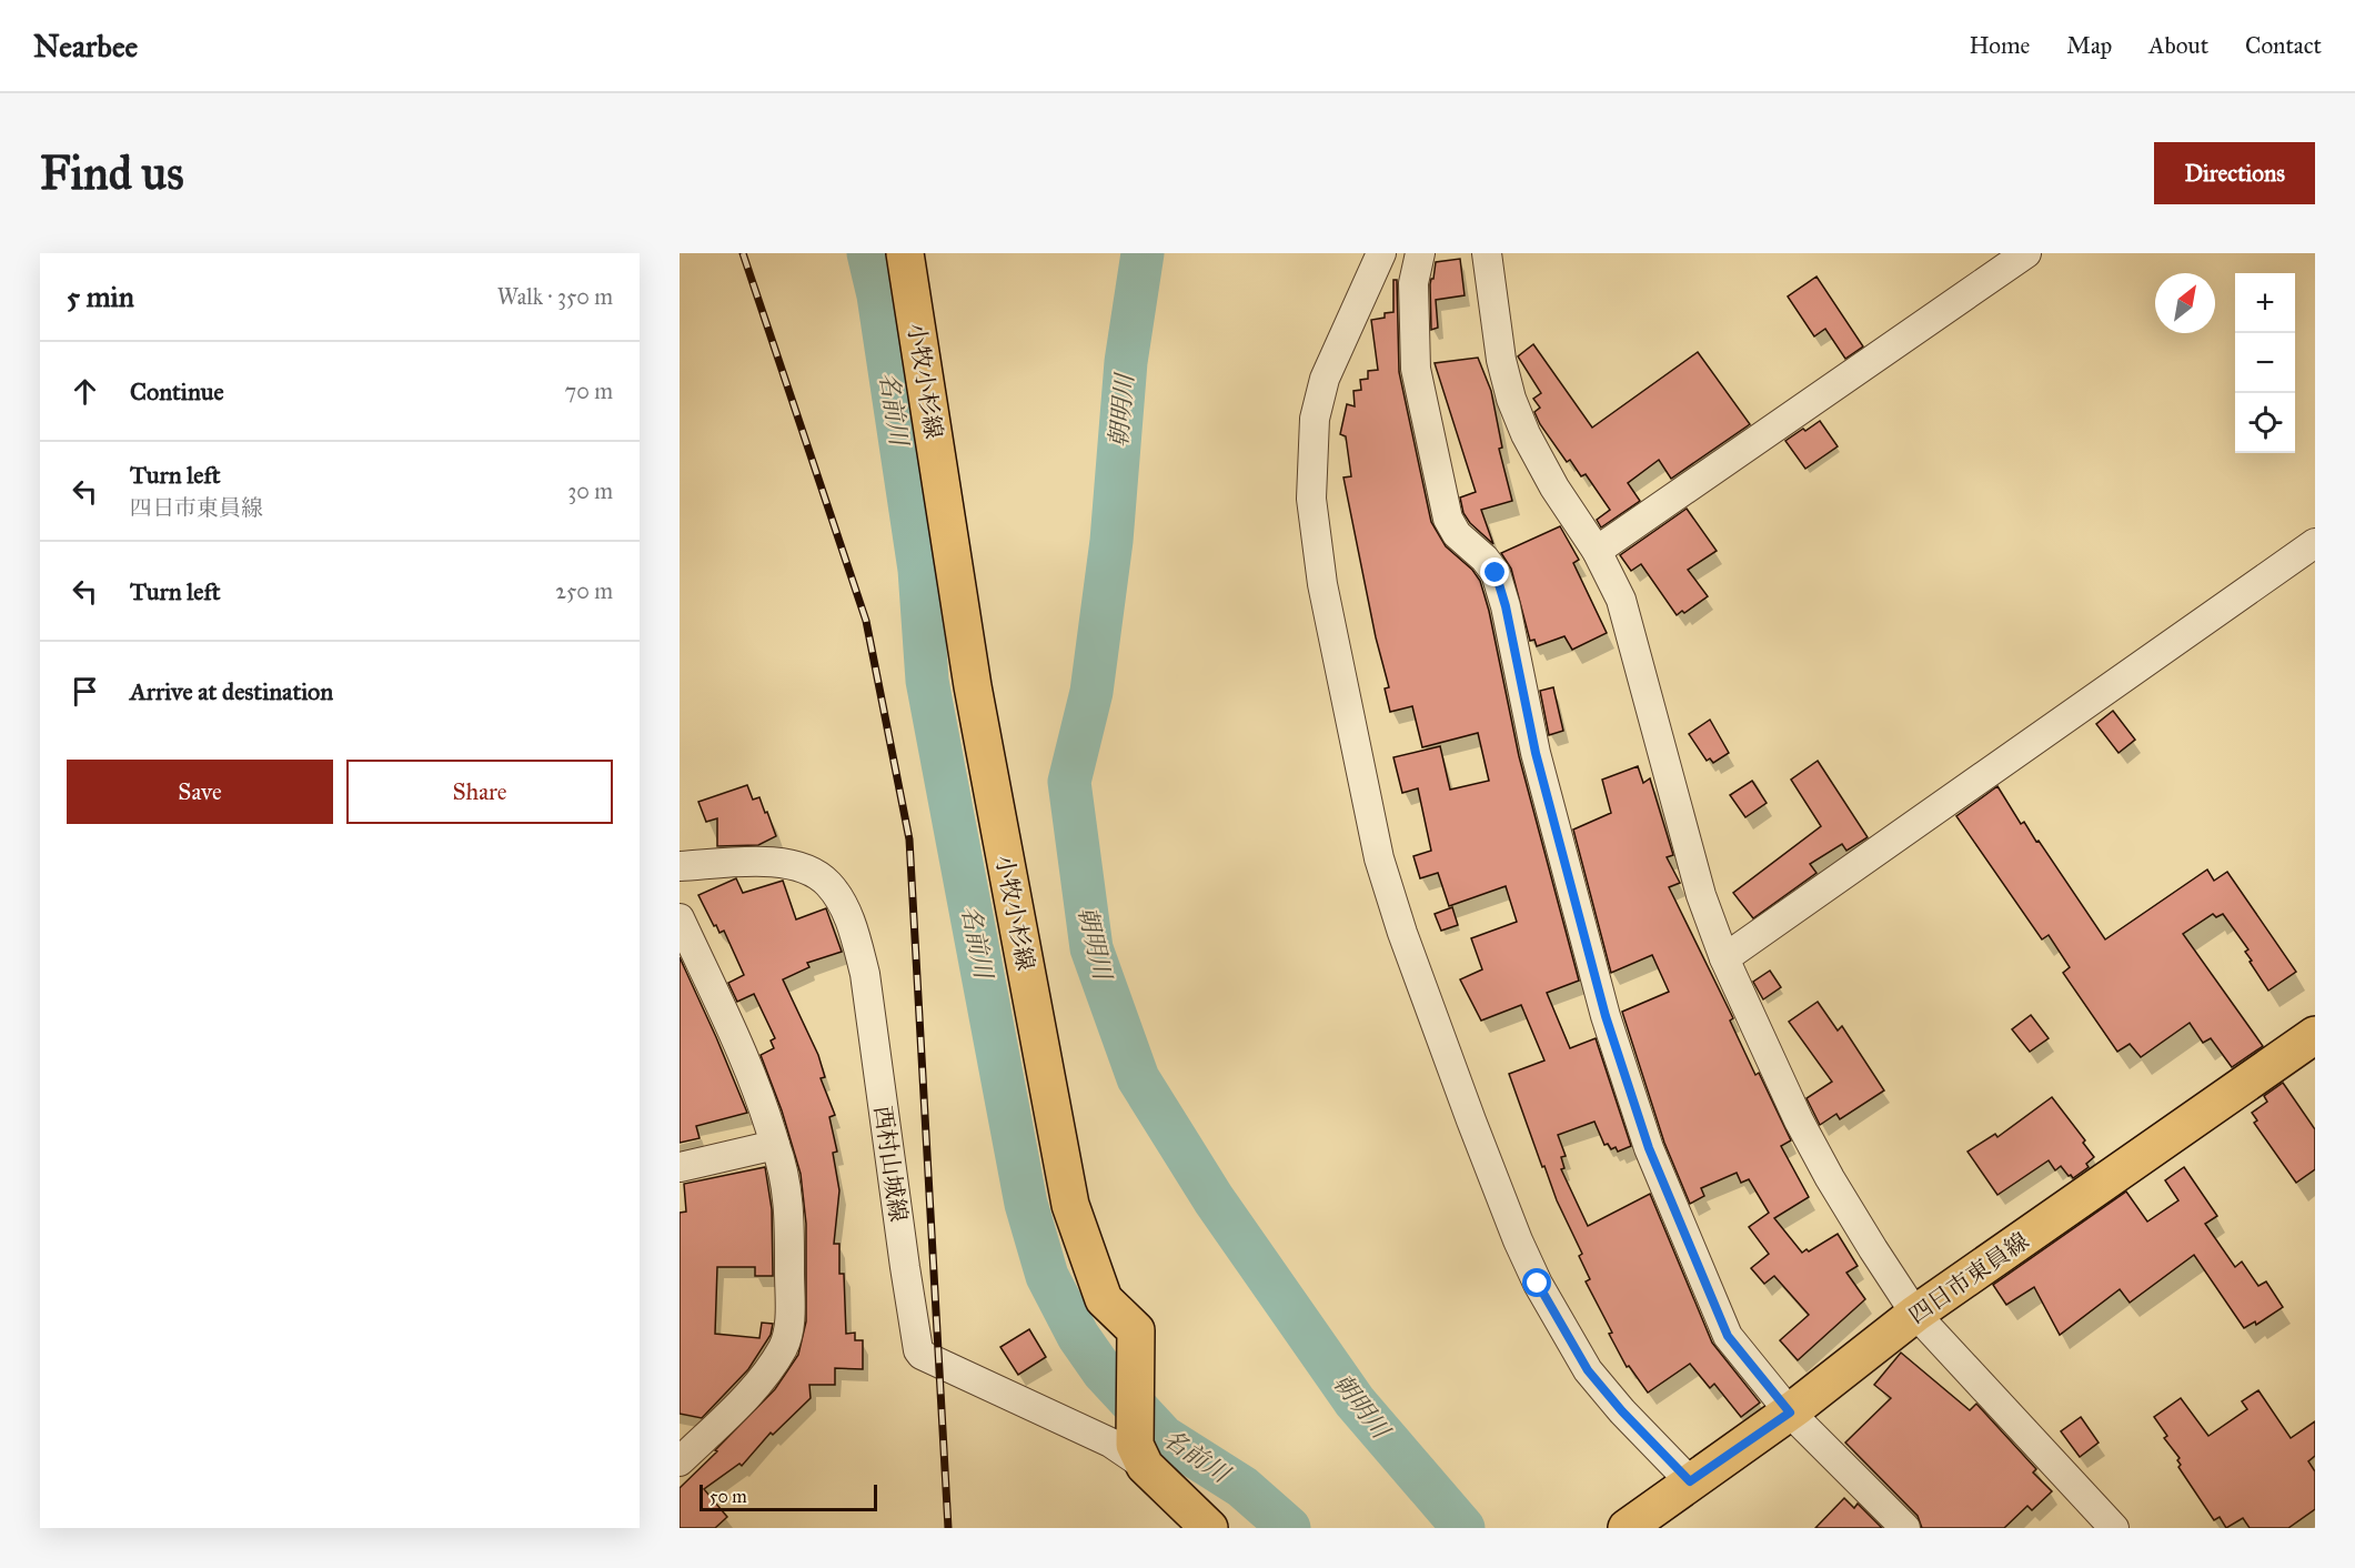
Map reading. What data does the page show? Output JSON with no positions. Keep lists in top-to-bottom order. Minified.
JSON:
{"streets":{"main road":["小牧小杉線","四日市東員線"],"street":["西村山城線"]},"crossings":[["小牧小杉線","西村山城線"]],"water":["名前川","朝明川"],"scale_bar":"50 m","north":"top right","page":{"header":"Nearbee","nav":["Home","Map","About","Contact"],"buttons":["Directions",["Save","Share"]],"title":"Find us","heading":["5 min","Walk · 350 m"],"map_buttons":["+","−"],"list":[["Continue","70 m"],["Turn left","四日市東員線","30 m"],["Turn left","250 m"],"Arrive at destination"],"scale":"50 m"}}
